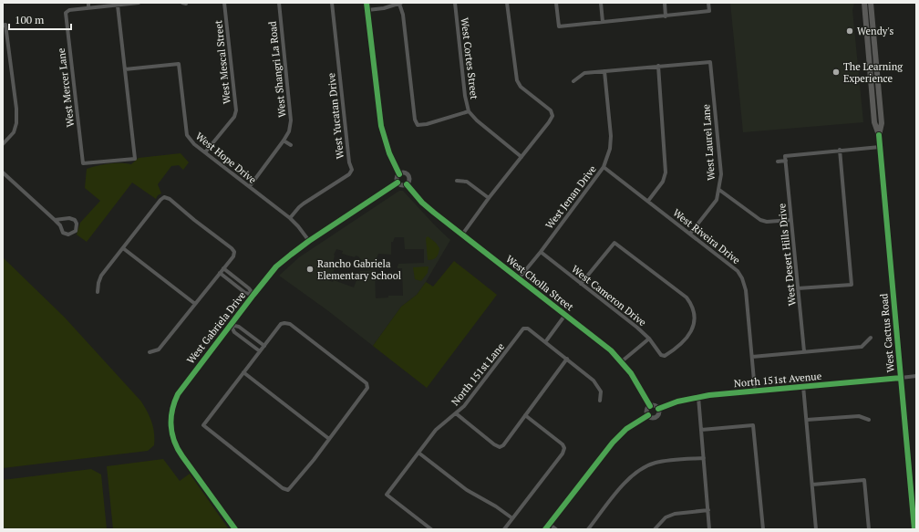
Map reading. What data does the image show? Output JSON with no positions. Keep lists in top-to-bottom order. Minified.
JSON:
{"streets":{"main road":["West Cactus Road"],"street":["West Cortes Street","West Mescal Street","West Shangri La Road","West Mercer Lane","West Yucatan Drive","West Laurel Lane","West Hope Drive","West Jenan Drive","West Riveira Drive","West Desert Hills Drive","West Cholla Street","West Cameron Drive","West Gabriela Drive","North 151st Lane","North 151st Avenue"]},"crossings":[["West Mescal Street","West Hope Drive"],["West Shangri La Road","West Hope Drive"],["West Mercer Lane","West Hope Drive"],["West Yucatan Drive","West Hope Drive"],["West Laurel Lane","West Riveira Drive"],["West Hope Drive","West Gabriela Drive"],["West Jenan Drive","West Riveira Drive"],["West Jenan Drive","West Cholla Street"],["West Jenan Drive","West Cameron Drive"],["West Riveira Drive","North 151st Avenue"],["West Cholla Street","West Gabriela Drive"],["West Cholla Street","North 151st Avenue"],["West Cactus Road","North 151st Avenue"]],"places":["Wendy's","The Learning Experience","Rancho Gabriela Elementary School"],"scale_bar":"100 m"}
